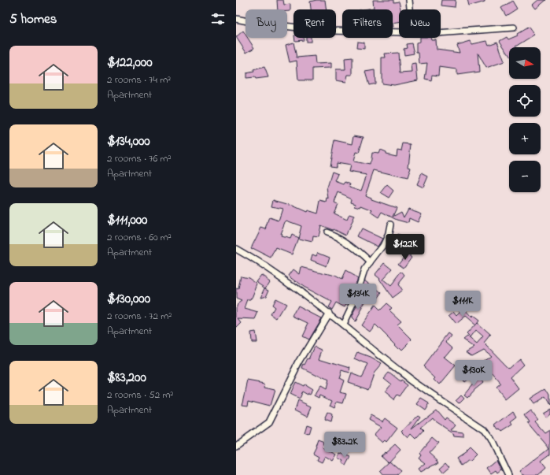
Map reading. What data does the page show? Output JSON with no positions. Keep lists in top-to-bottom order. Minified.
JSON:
{"north":"right","page":{"heading":"5 homes","chip":["Buy","Rent","Filters","New"],"list":[{"name":"$122,000","note":"2 rooms · 74 m² · Apartment"},{"name":"$134,000","note":"2 rooms · 76 m² · Apartment"},{"name":"$111,000","note":"2 rooms · 60 m² · Apartment"},{"name":"$130,000","note":"2 rooms · 72 m² · Apartment"},{"name":"$83,200","note":"2 rooms · 52 m² · Apartment"}],"map_buttons":["+","−"],"price":["$122K","$134K","$111K","$130K","$83.2K"]}}
